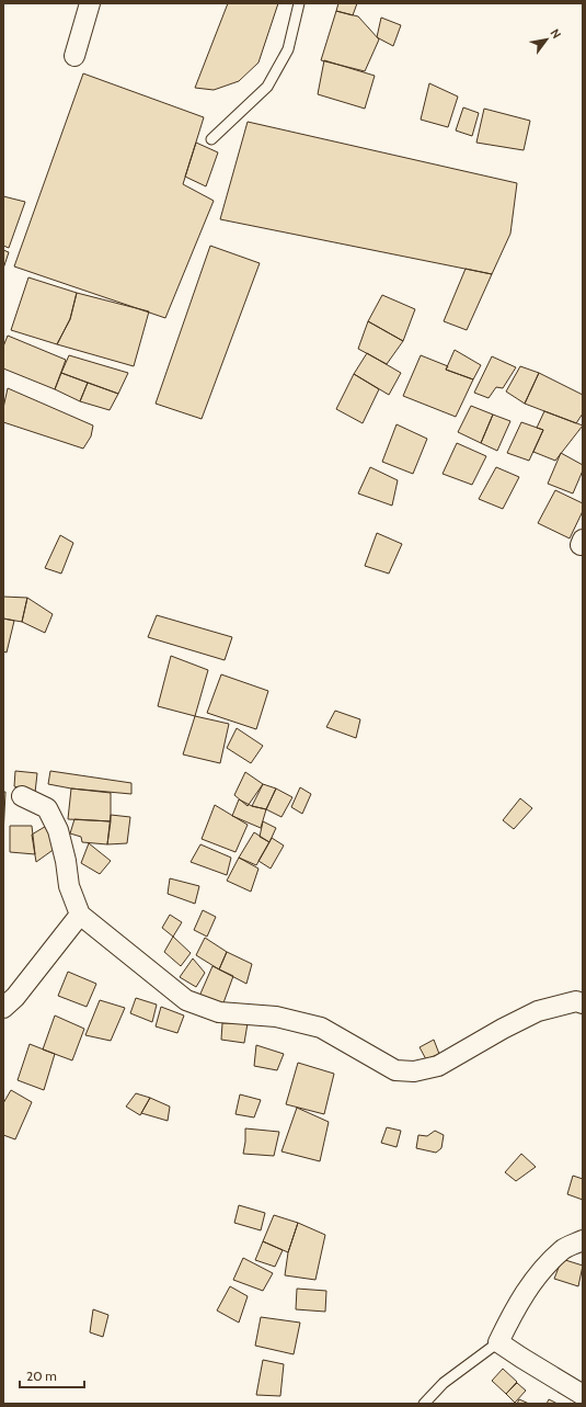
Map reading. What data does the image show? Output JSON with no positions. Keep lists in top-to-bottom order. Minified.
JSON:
{"scale_bar":"20 m","north":"top right"}
